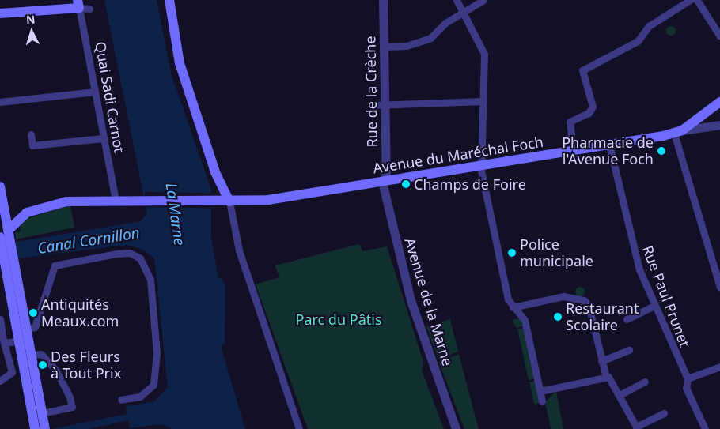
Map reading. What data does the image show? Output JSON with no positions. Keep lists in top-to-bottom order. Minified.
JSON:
{"streets":{"main road":["Avenue du Maréchal Foch"],"street":["Rue de la Crèche","Quai Sadi Carnot","Rue Paul Prunet","Avenue de la Marne"]},"crossings":[["Rue de la Crèche","Avenue du Maréchal Foch"],["Rue de la Crèche","Avenue de la Marne"],["Quai Sadi Carnot","Avenue du Maréchal Foch"],["Avenue du Maréchal Foch","Rue Paul Prunet"],["Avenue du Maréchal Foch","Avenue de la Marne"]],"water":["La Marne","Canal Cornillon"],"parks":["Parc du Pâtis"],"places":["Pharmacie de l'Avenue Foch","Champs de Foire","Police municipale","Antiquités Meaux.com","Restaurant Scolaire","Des Fleurs à Tout Prix"],"north":"top"}
